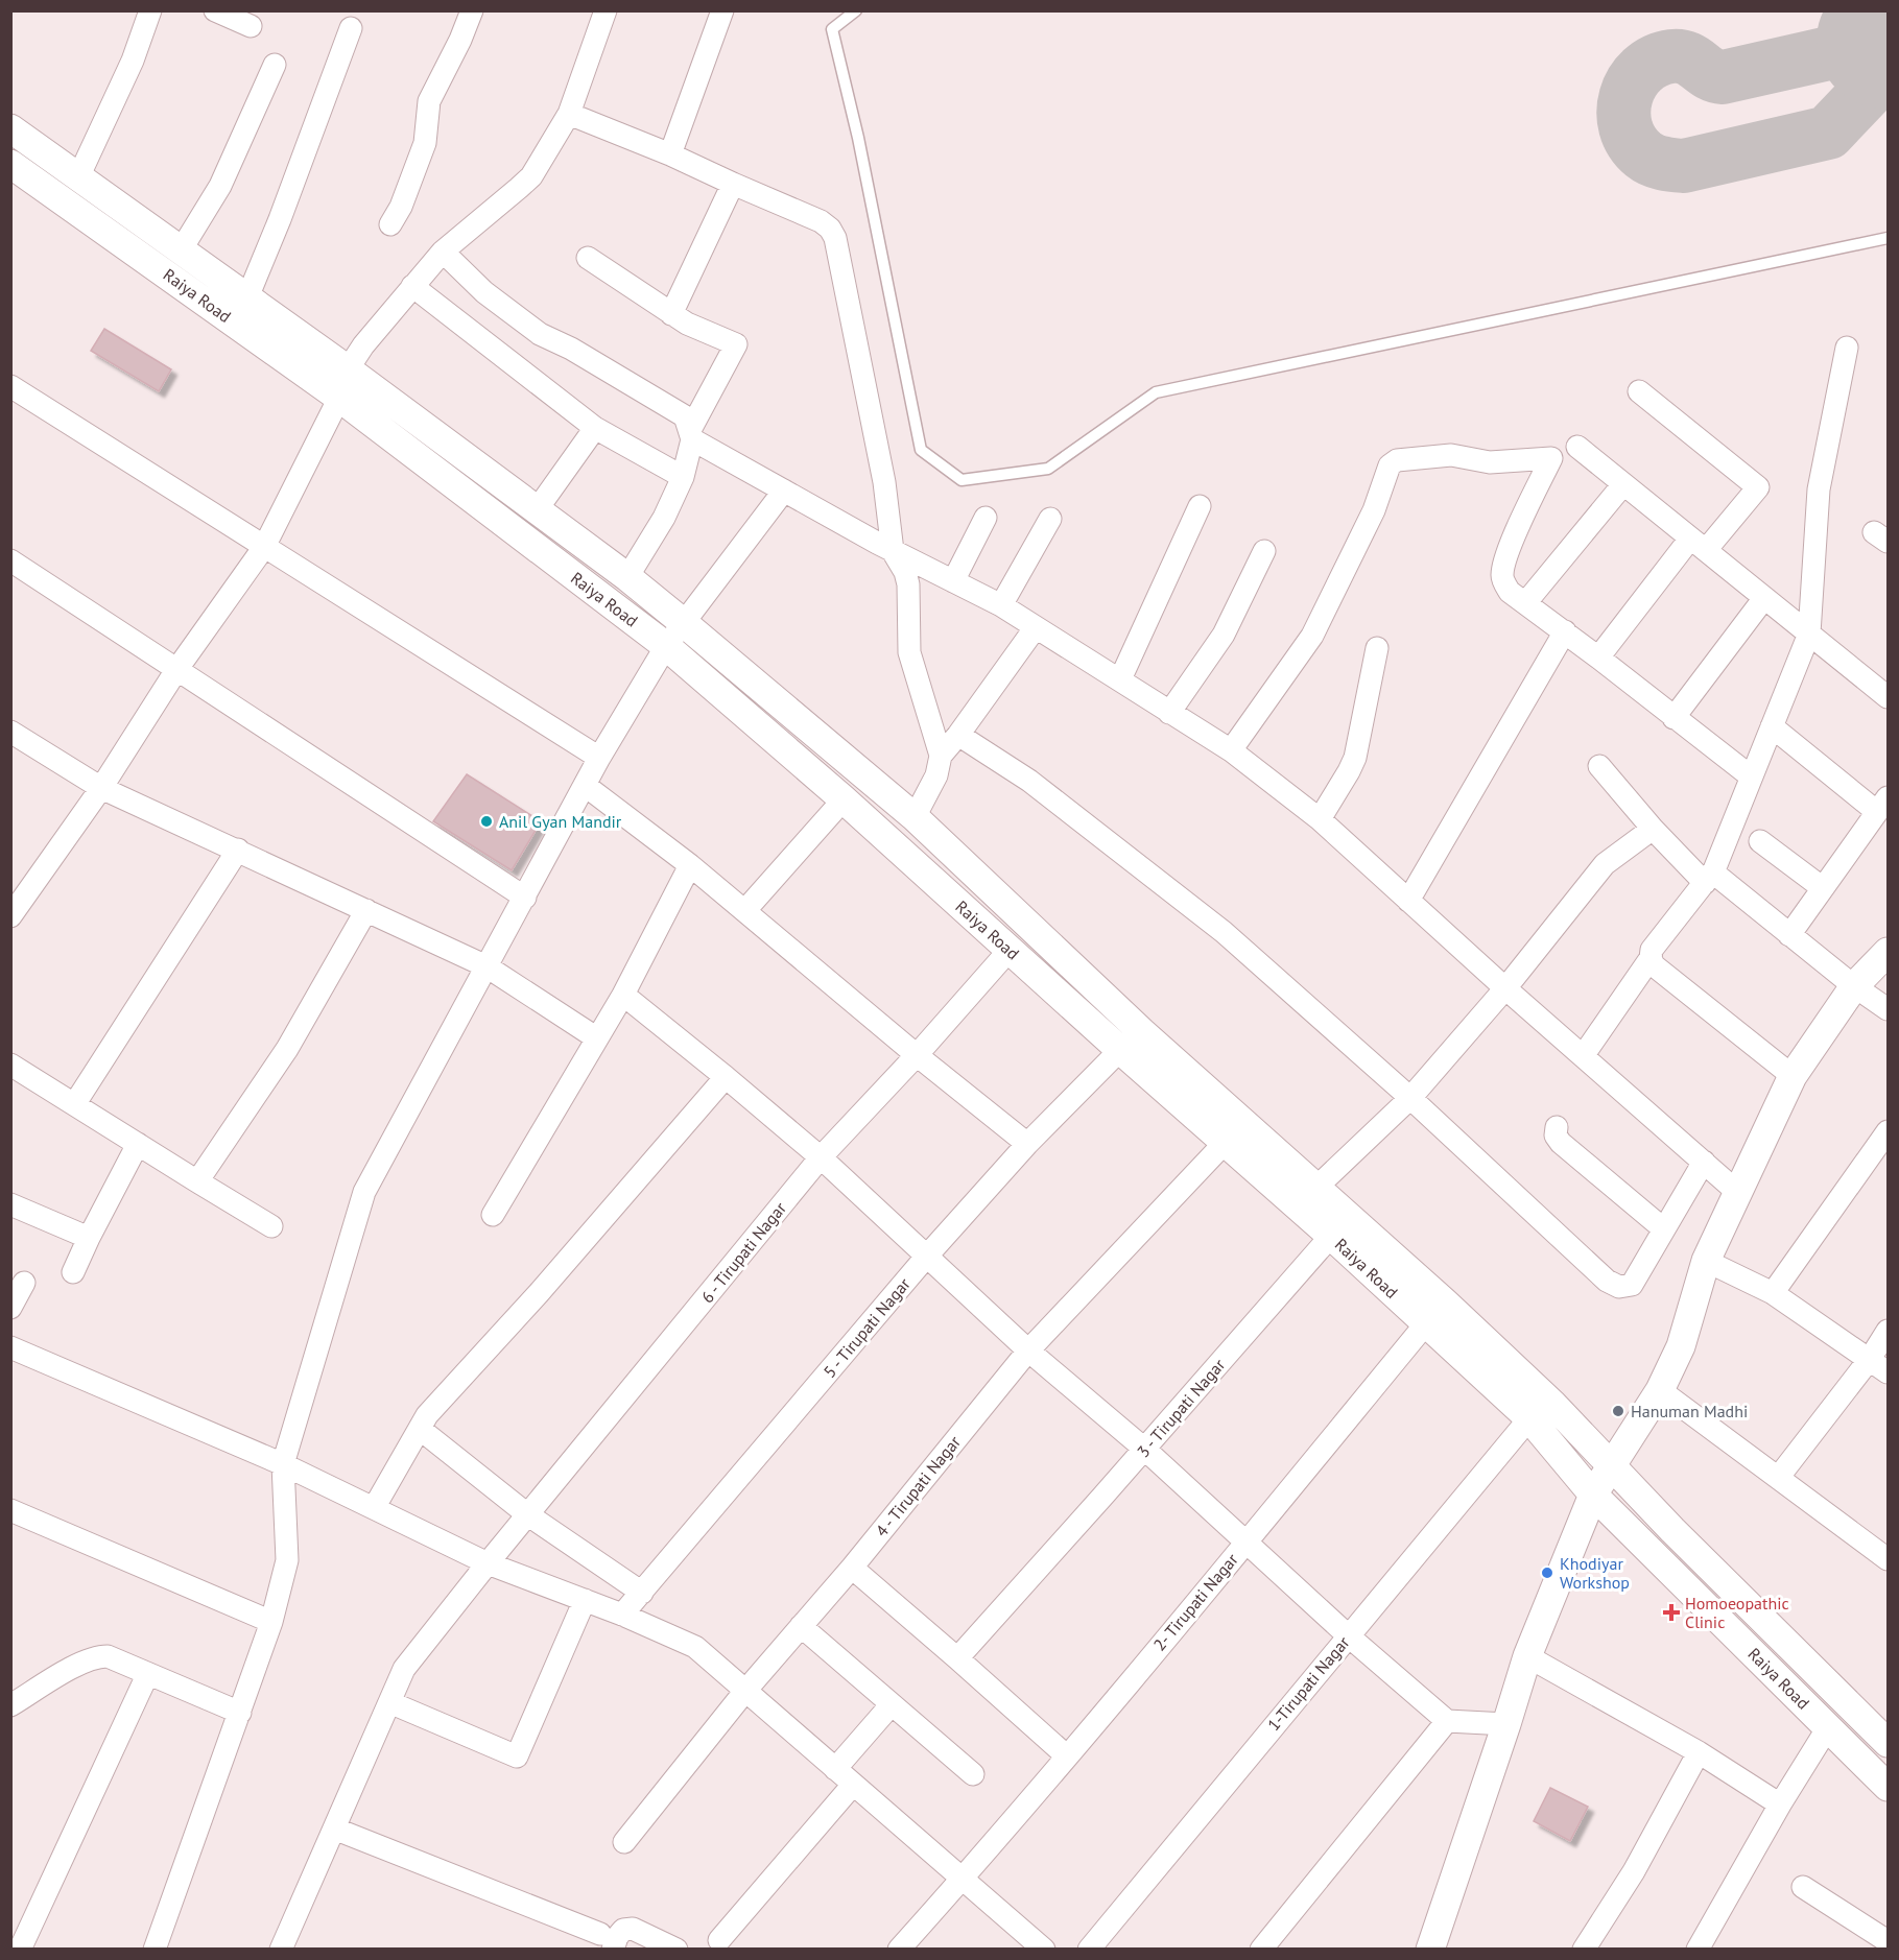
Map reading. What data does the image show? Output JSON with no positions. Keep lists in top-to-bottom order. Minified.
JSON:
{"streets":{"street":["Raiya Road","6 - Tirupati Nagar","5 - Tirupati Nagar","3 - Tirupati Nagar","4 - Tirupati Nagar","2- Tirupati Nagar","1-Tirupati Nagar"]},"crossings":[["Raiya Road","6 - Tirupati Nagar"],["Raiya Road","5 - Tirupati Nagar"],["Raiya Road","3 - Tirupati Nagar"],["Raiya Road","4 - Tirupati Nagar"],["Raiya Road","2- Tirupati Nagar"],["Raiya Road","1-Tirupati Nagar"]],"places":{"other":["Anil Gyan Mandir","Hanuman Madhi","Khodiyar Workshop"],"health":["Homoeopathic Clinic"]}}
